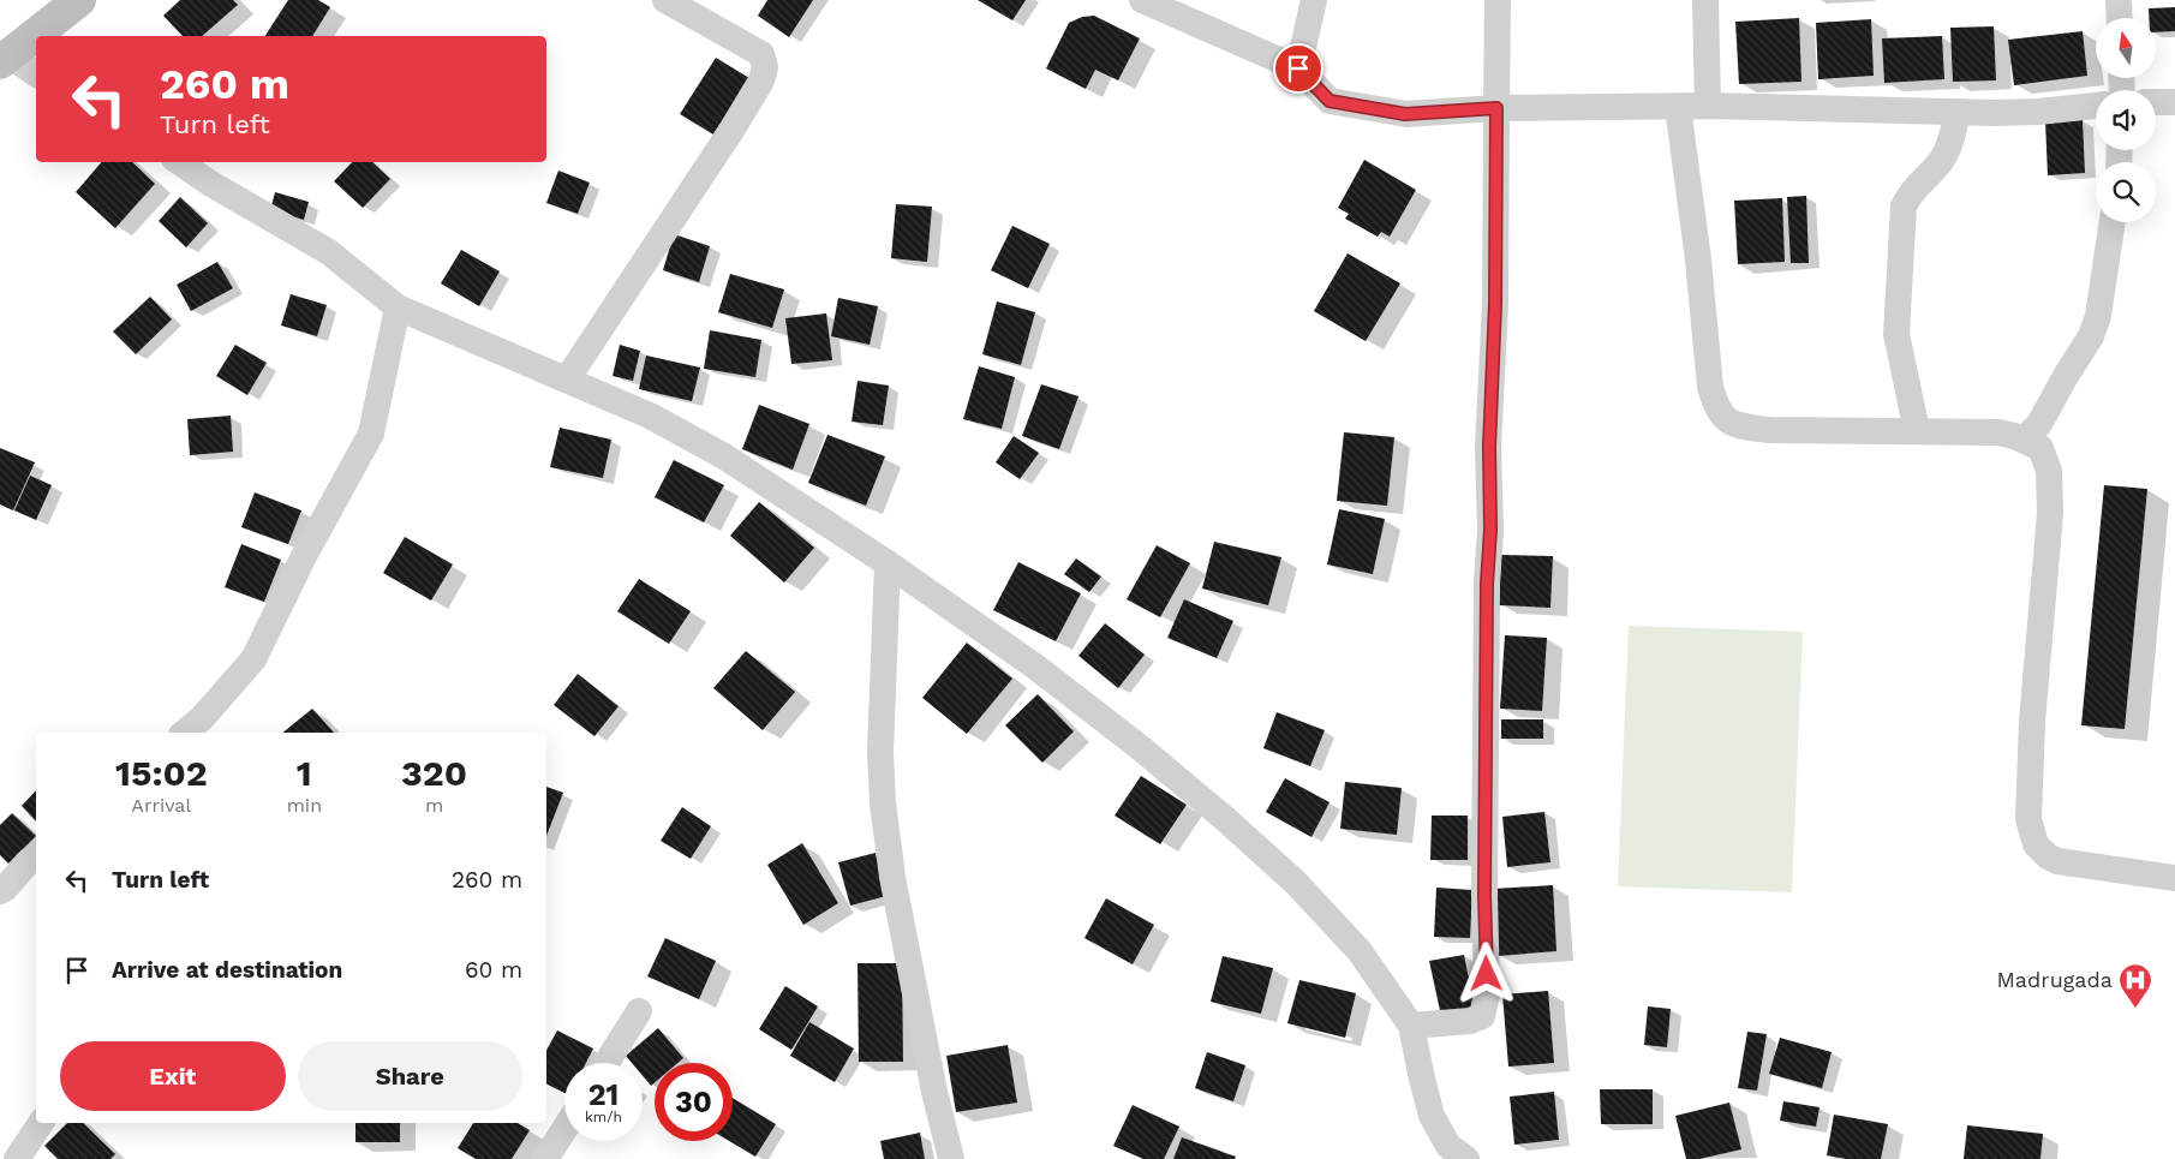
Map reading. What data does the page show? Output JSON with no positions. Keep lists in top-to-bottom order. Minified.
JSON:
{"places":{"hospital":["Madrugada"]},"north":"top","page":{"turn":["260 m","Turn left"],"eta":["15:02","Arrival","1","min","320","m"],"list":[{"name":"Turn left","value":"260 m"},{"name":"Arrive at destination","value":"60 m"}],"buttons":["Exit","Share"],"speed":"21 km/h","limit":"30"}}
